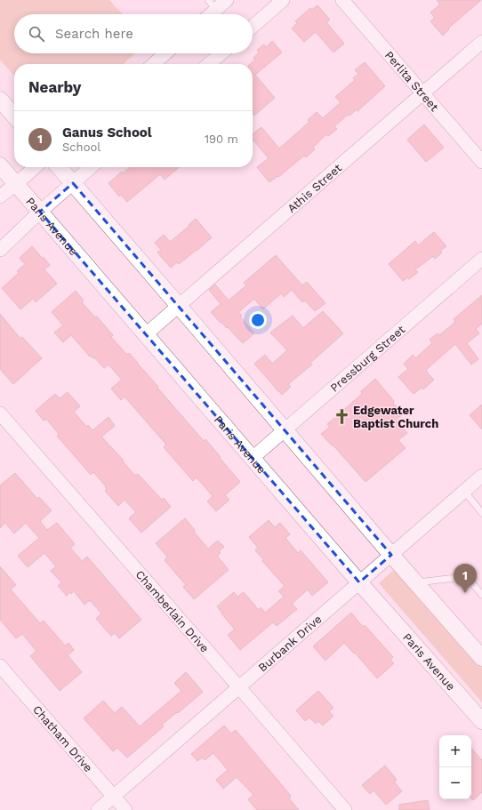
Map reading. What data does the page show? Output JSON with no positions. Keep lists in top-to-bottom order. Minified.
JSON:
{"streets":{"street":["Perlita Street","Athis Street","Paris Avenue","Pressburg Street","Chamberlain Drive","Burbank Drive","Chatham Drive"]},"crossings":[["Perlita Street","Athis Street"],["Athis Street","Paris Avenue"],["Paris Avenue","Pressburg Street"],["Paris Avenue","Burbank Drive"],["Chamberlain Drive","Burbank Drive"],["Burbank Drive","Chatham Drive"]],"places":{"church":["Edgewater Baptist Church"]},"page":{"search":"Search here","heading":"Nearby","list":[{"mark":"1","name":"Ganus School","note":"School","value":"190 m"}],"pins":"1","map_buttons":["+","−"]}}
